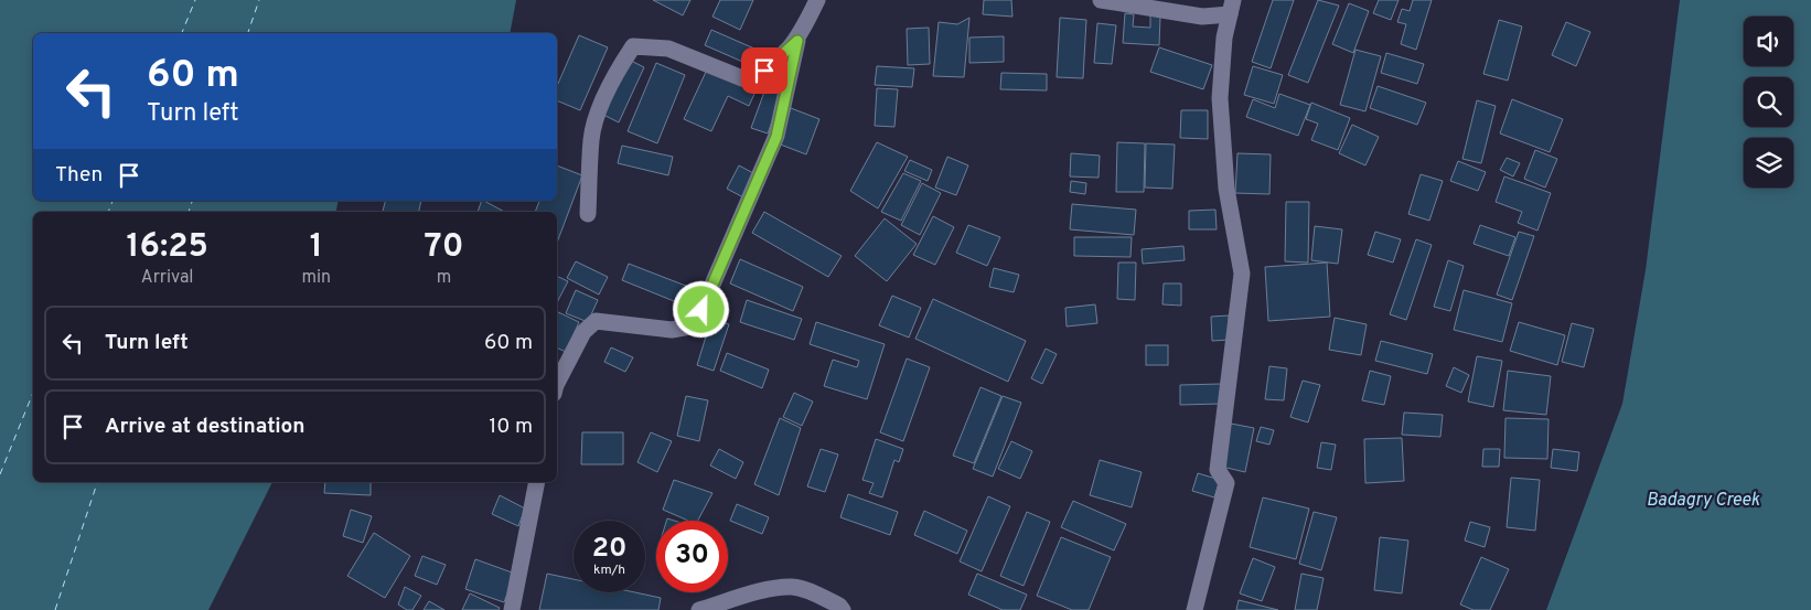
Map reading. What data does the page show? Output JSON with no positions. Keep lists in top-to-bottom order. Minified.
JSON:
{"water":["Badagry Creek"],"page":{"turn":["60 m","Turn left"],"then":"Then","eta":["16:25","Arrival","1","min","70","m"],"list":[{"name":"Turn left","value":"60 m"},{"name":"Arrive at destination","value":"10 m"}],"speed":"20 km/h","limit":"30"}}
